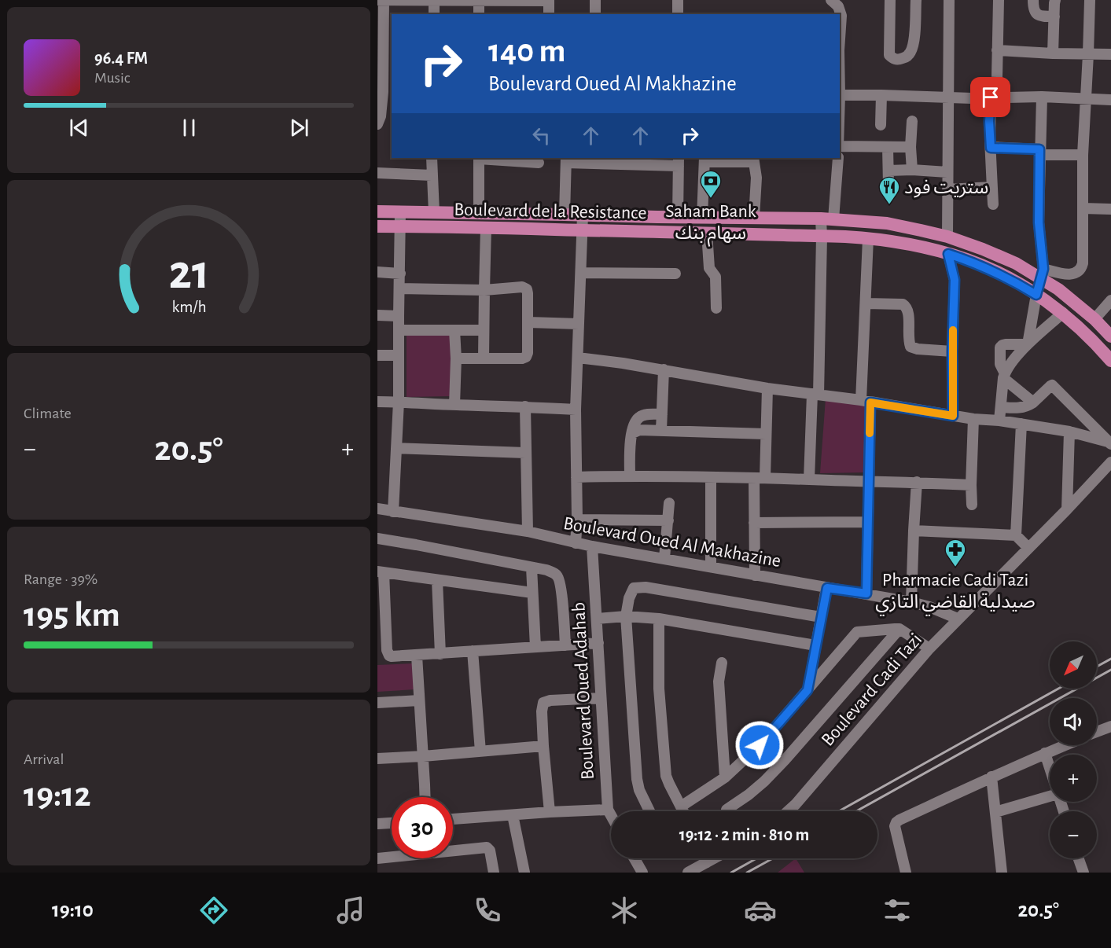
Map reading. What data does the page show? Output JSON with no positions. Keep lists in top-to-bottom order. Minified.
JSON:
{"streets":{"main road":["Boulevard de la Resistance"],"street":["Boulevard Oued Al Makhazine","Boulevard Cadi Tazi","Boulevard Oued Adahab"]},"crossings":[["Boulevard Oued Al Makhazine","Boulevard Cadi Tazi"],["Boulevard Oued Al Makhazine","Boulevard Oued Adahab"]],"places":{"bank":["Saham Bank سهام بنك"],"restaurant":["ستريت فود"],"pharmacy":["Pharmacie Cadi Tazi صيدلية القاضي التازي"]},"north":"bottom left","page":{"turn":["140 m","Boulevard Oued Al Makhazine"],"song":["96.4 FM","Music"],"tile":["Climate",["Range · 39%","195 km"],["Arrival","19:12"]],"heat":["−","20.5°","+"],"map_buttons":["+","−"],"limit":"30","trip":"19:12 · 2 min · 810 m","tabs":["19:10","20.5°"],"gauge":["21","km/h"]}}
